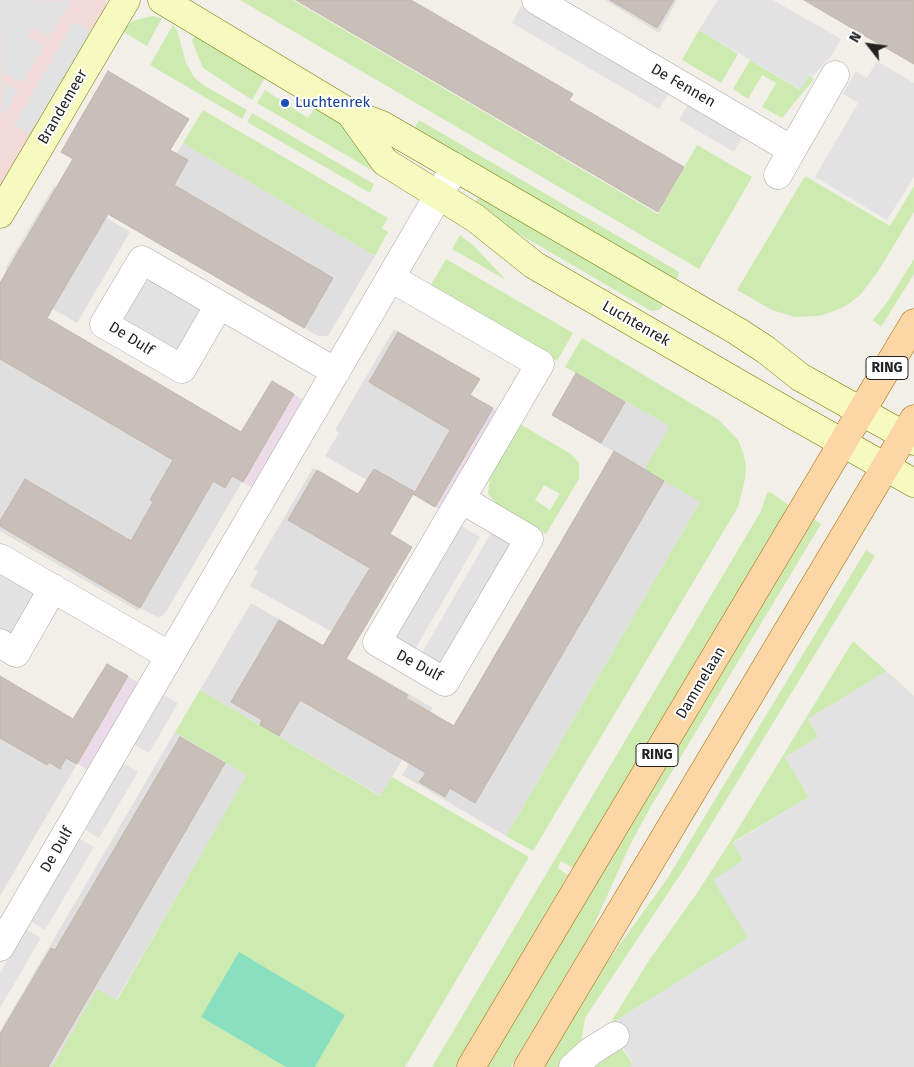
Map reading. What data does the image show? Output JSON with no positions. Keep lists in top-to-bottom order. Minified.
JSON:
{"streets":{"main road":["RING","Dammelaan"],"street":["De Fennen","Brandemeer","Luchtenrek","De Dulf"]},"crossings":[["Luchtenrek","De Dulf"],["Luchtenrek","Dammelaan"]],"places":["Luchtenrek"],"north":"top left"}
